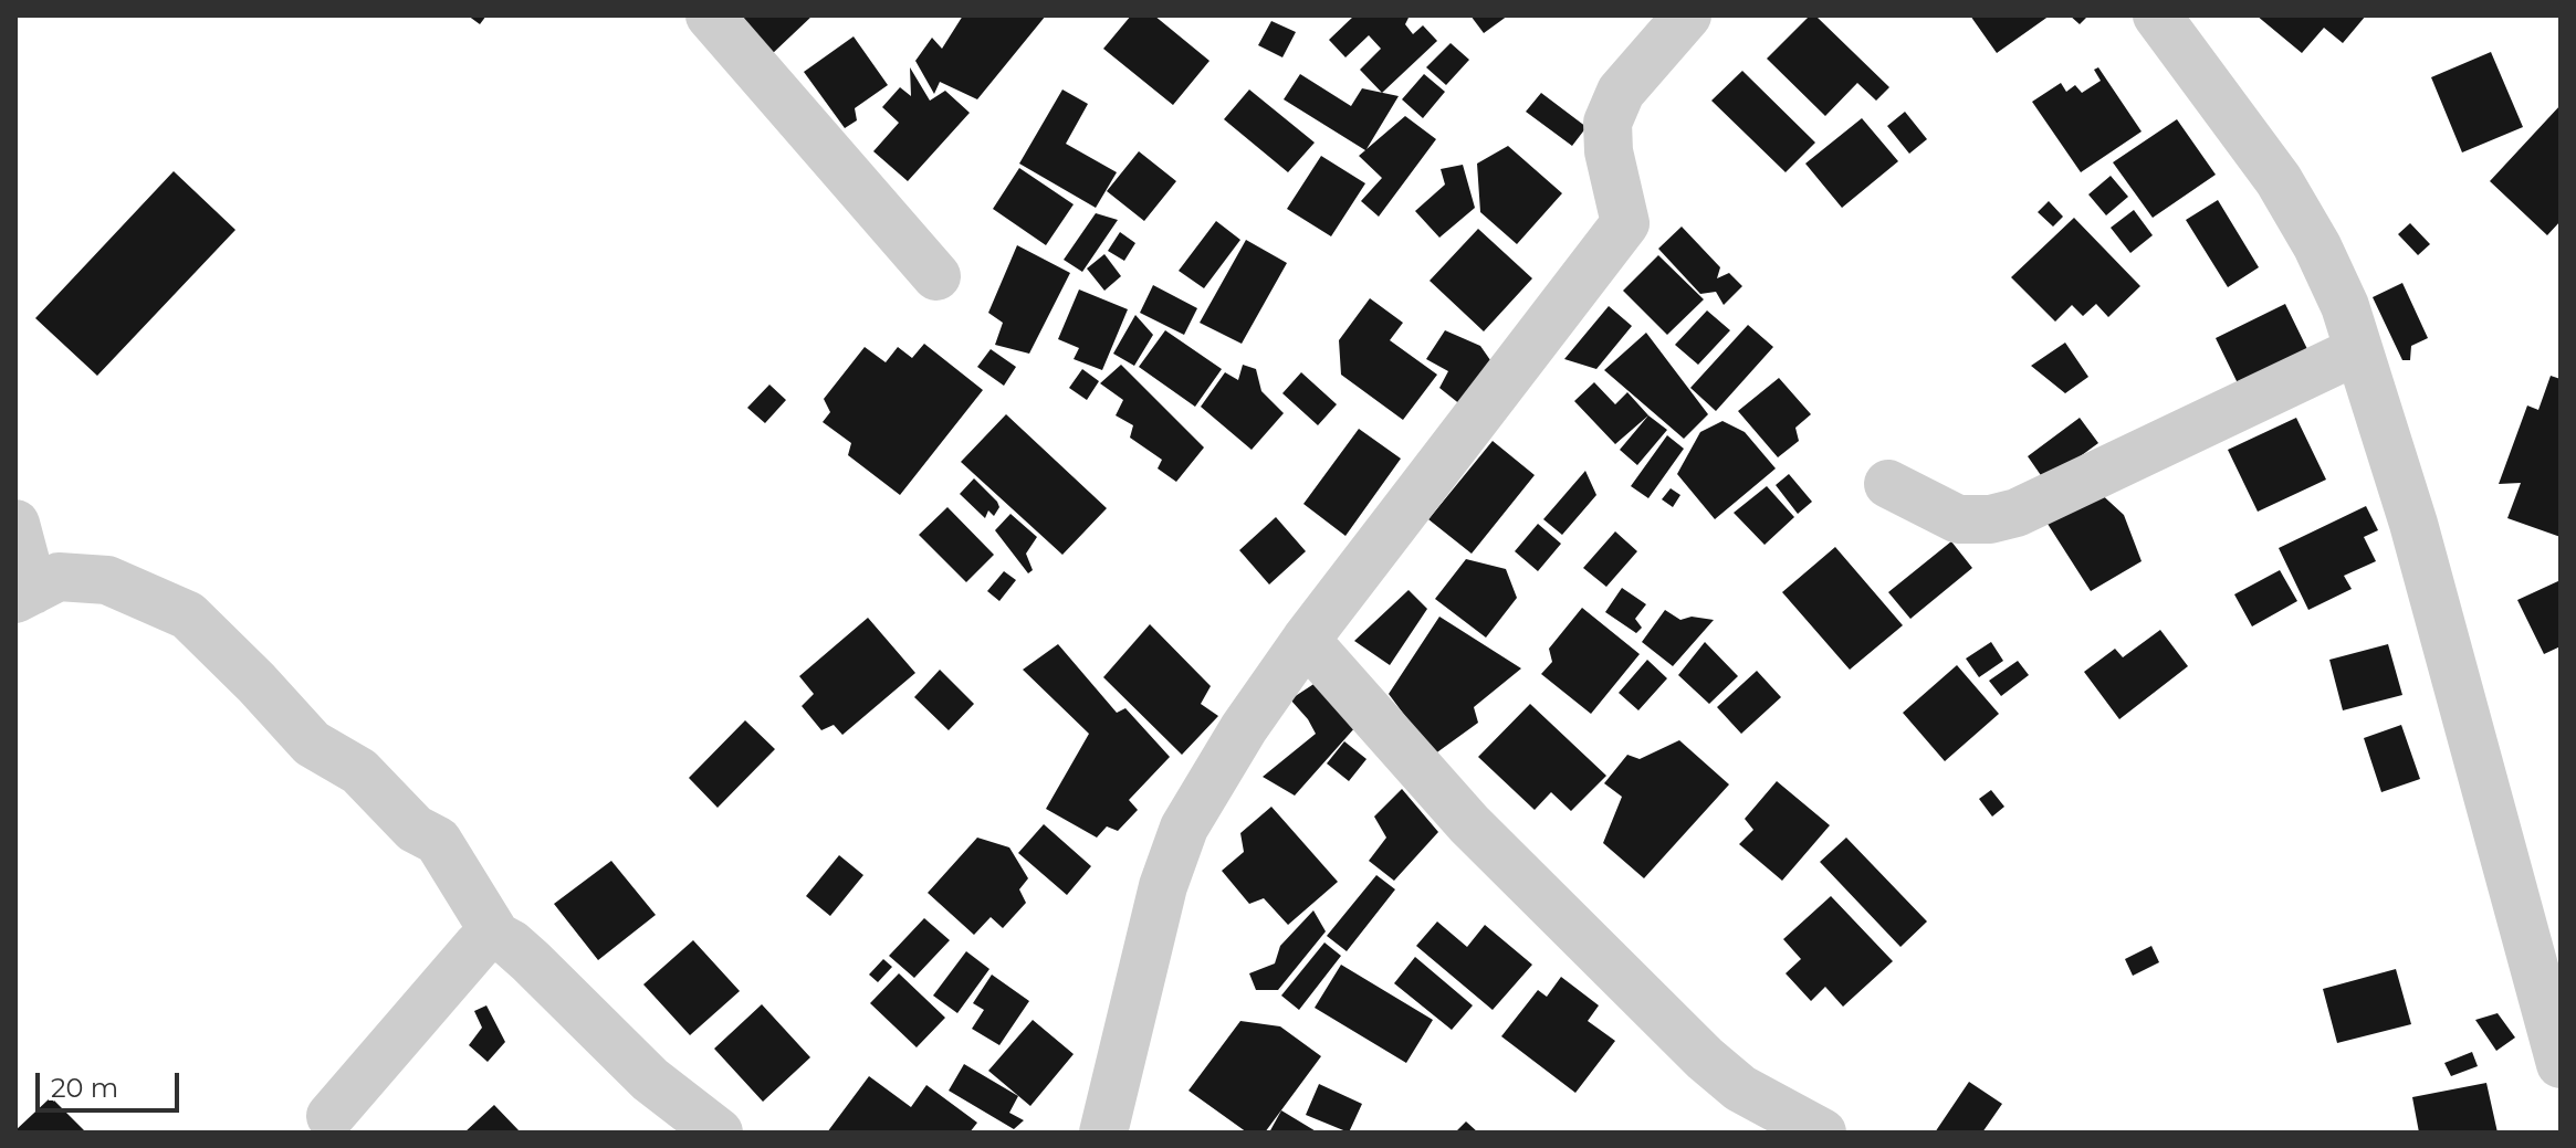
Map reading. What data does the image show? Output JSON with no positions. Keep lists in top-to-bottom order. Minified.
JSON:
{"scale_bar":"20 m"}
